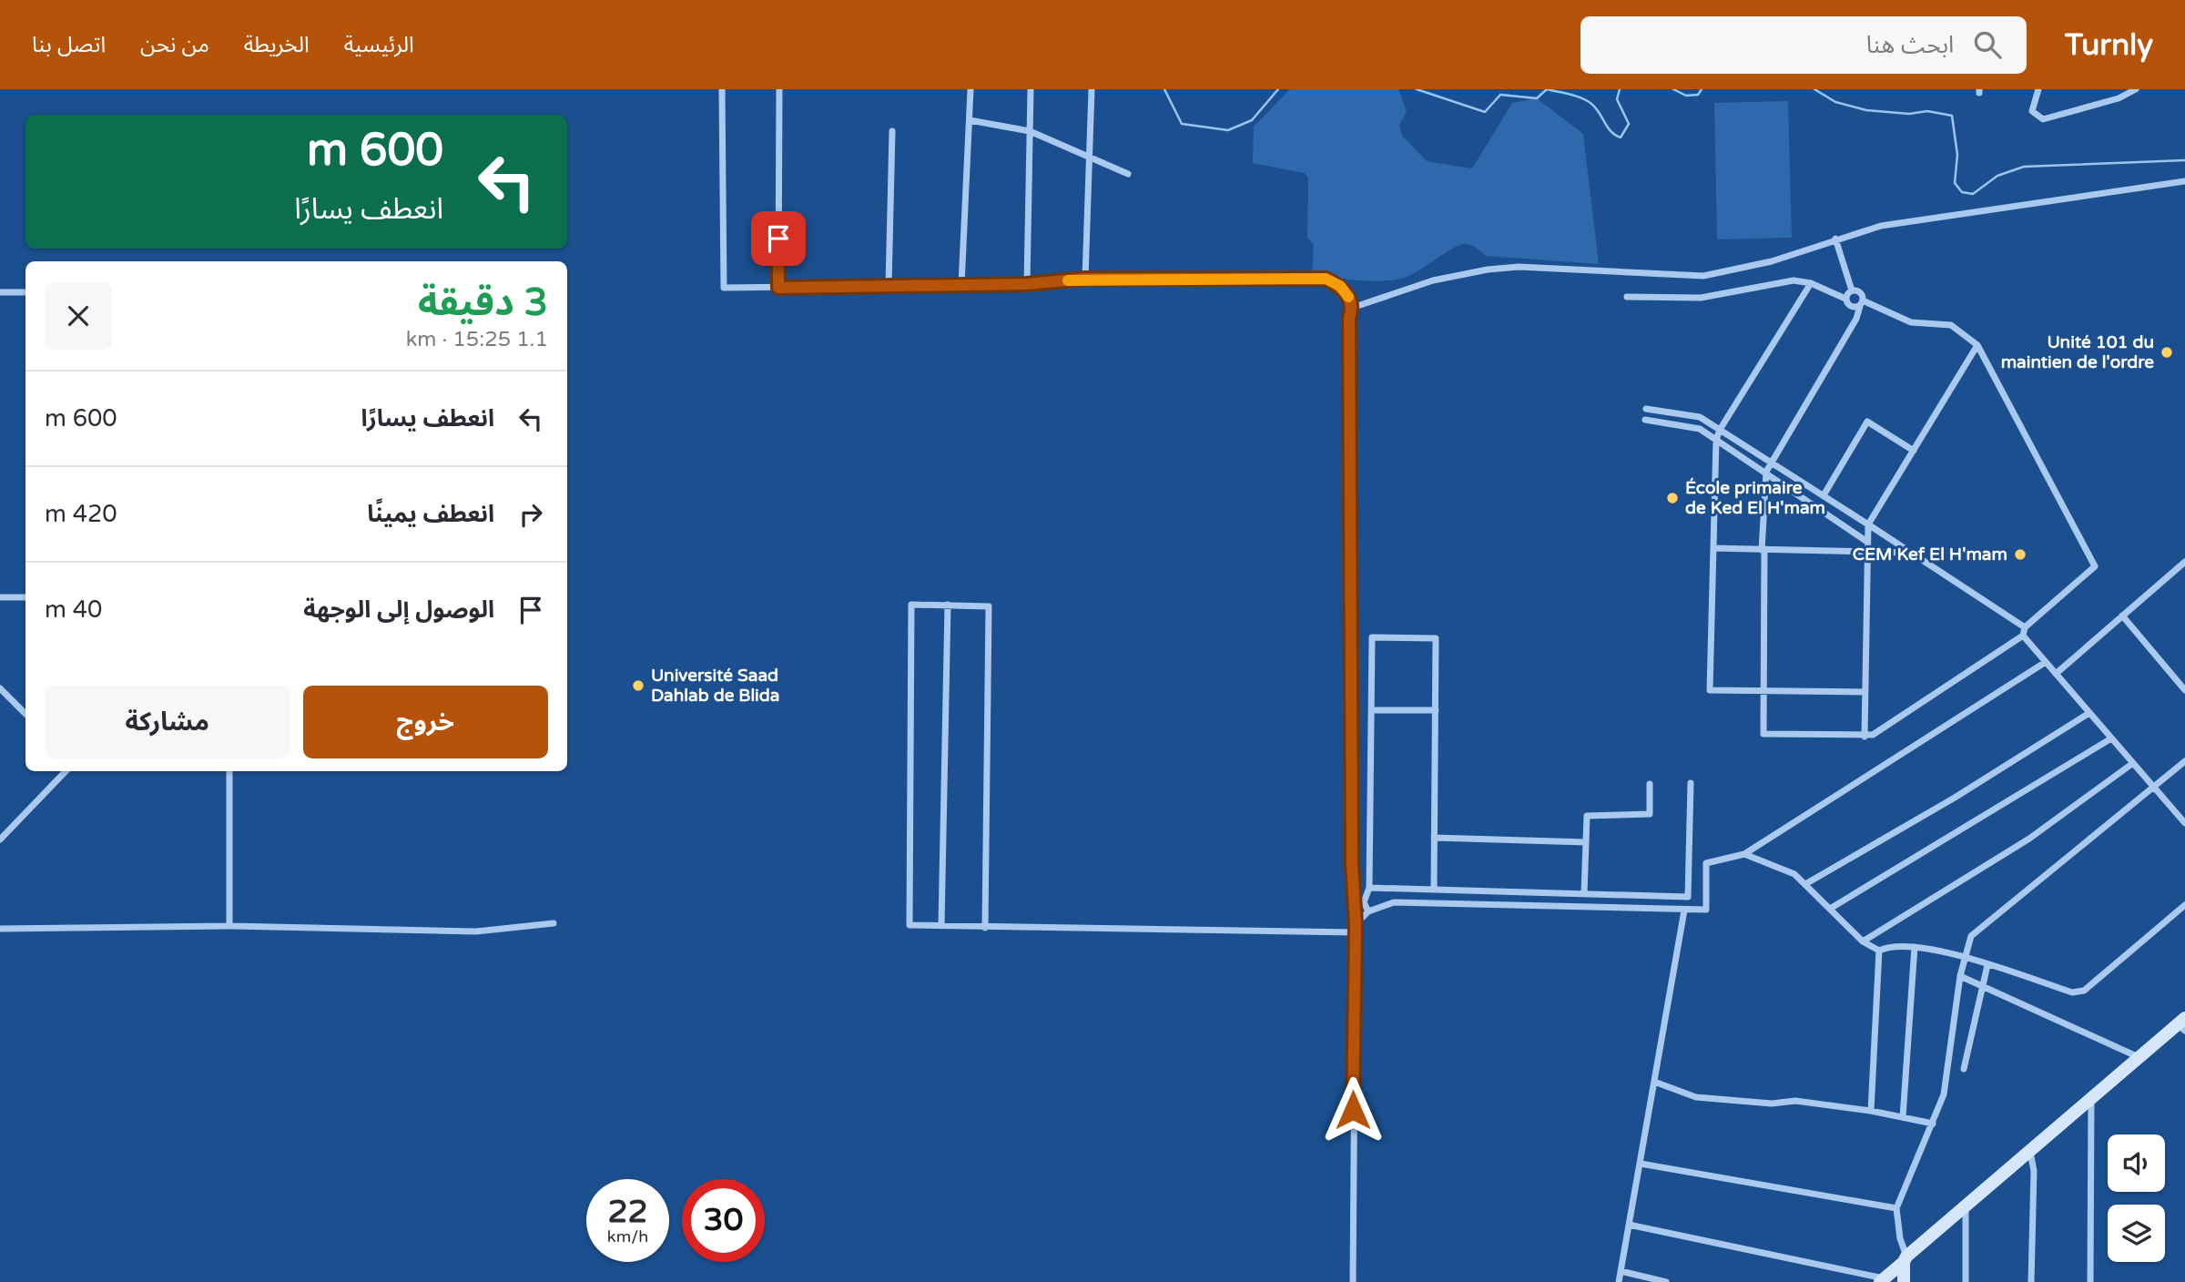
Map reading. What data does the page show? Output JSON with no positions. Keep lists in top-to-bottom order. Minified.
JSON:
{"places":["Unité 101 du maintien de l'ordre","École primaire de Ked El H'mam","CEM Kef El H'mam","Université Saad Dahlab de Blida"],"page":{"header":"Turnly","search":"ابحث هنا","nav":["الرئيسية","الخريطة","من نحن","اتصل بنا"],"turn":["600 m","انعطف يسارًا"],"heading":["3 دقيقة","1.1 km · 15:25"],"list":[{"name":"انعطف يسارًا","value":"600 m"},{"name":"انعطف يمينًا","value":"420 m"},{"name":"الوصول إلى الوجهة","value":"40 m"}],"buttons":["خروج","مشاركة"],"speed":"22 km/h","limit":"30"}}
